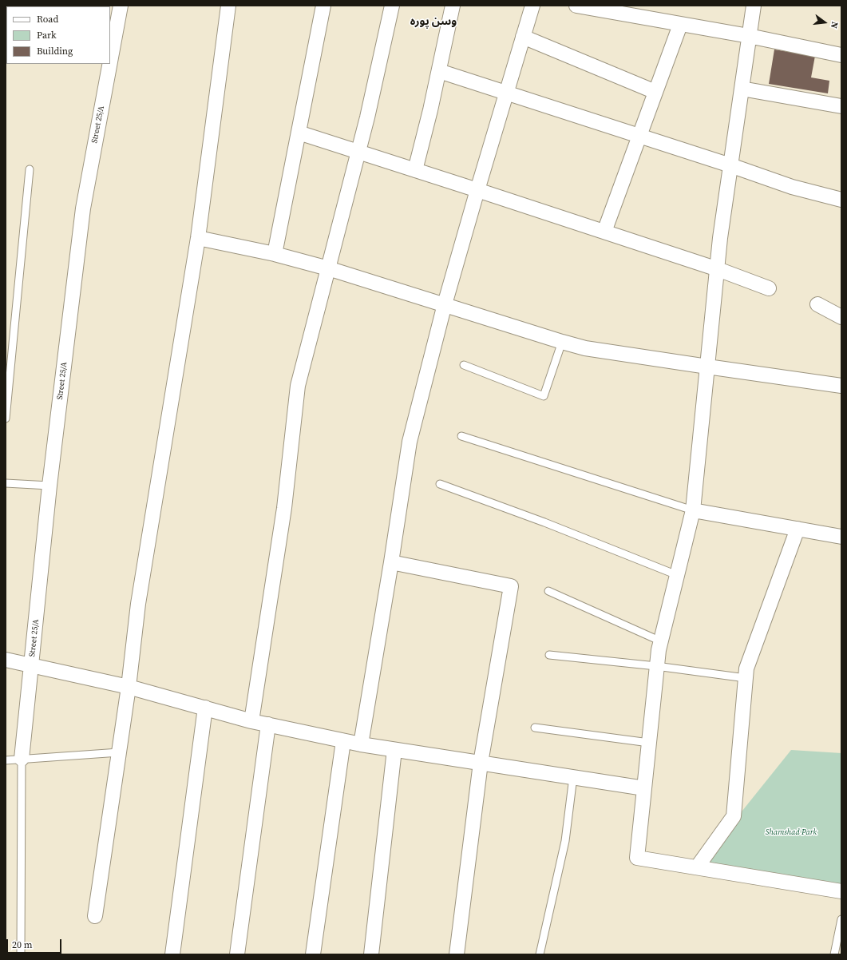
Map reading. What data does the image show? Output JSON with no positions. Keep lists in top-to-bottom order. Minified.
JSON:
{"streets":{"street":["Street 25/A"]},"districts":["وسن پورہ"],"parks":["Shamshad Park"],"legend":["Road","Park","Building"],"scale_bar":"20 m","north":"right"}
